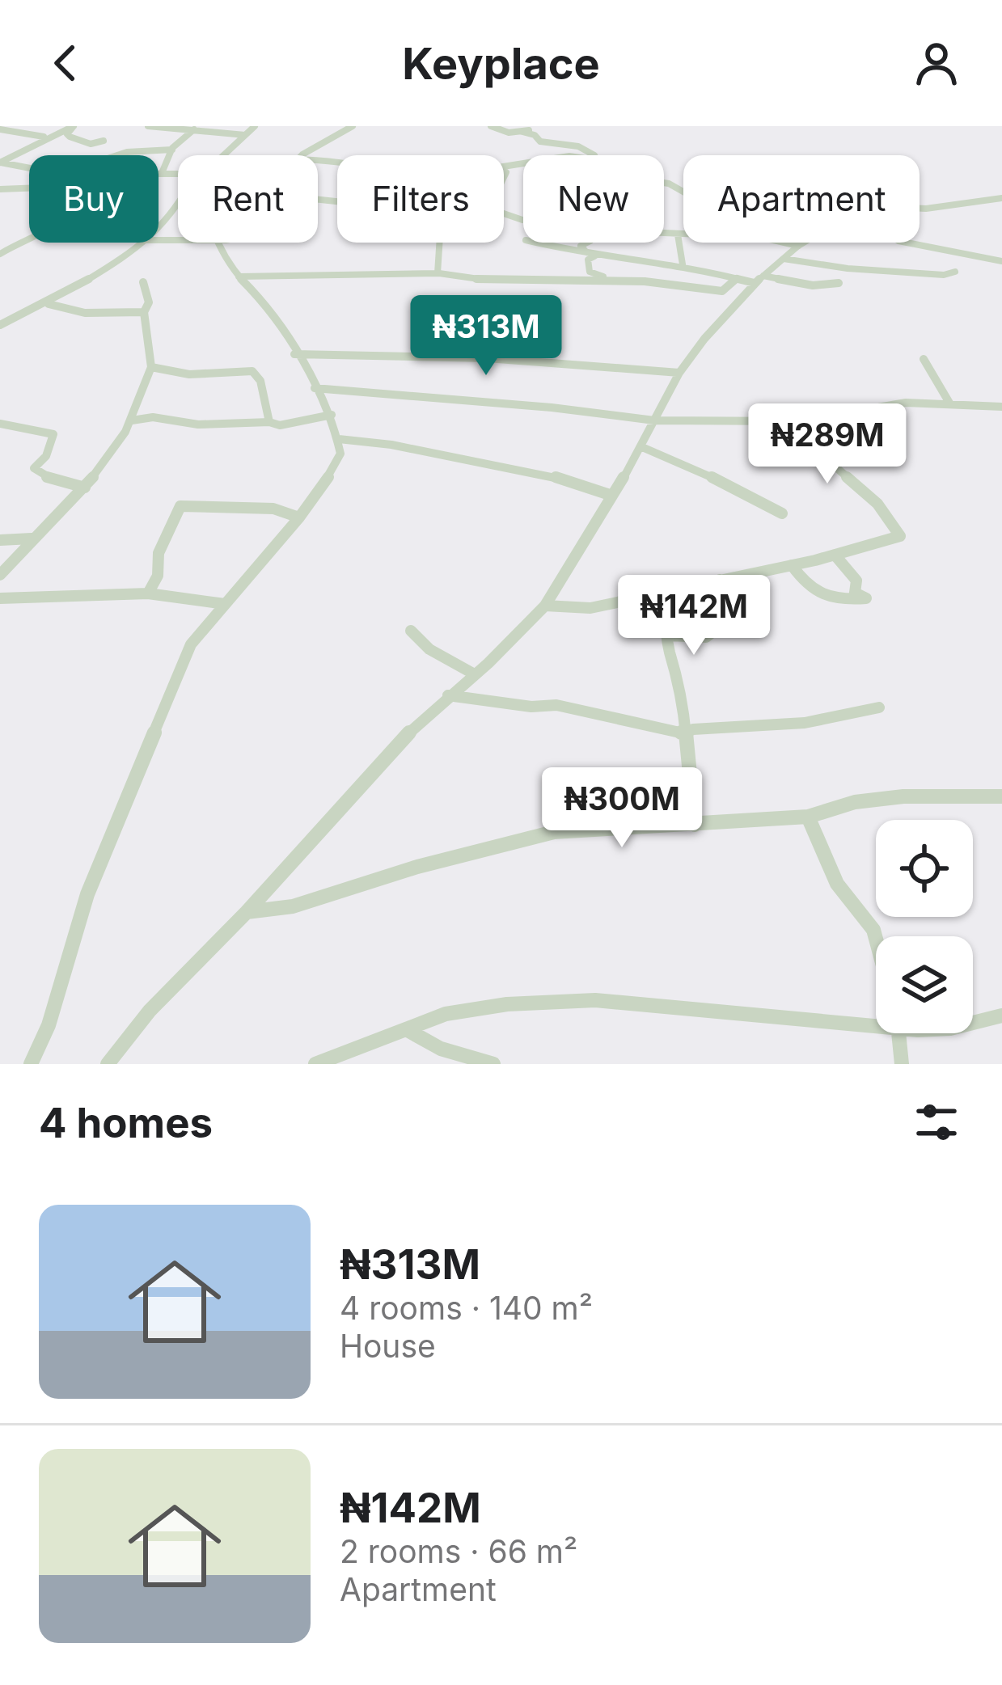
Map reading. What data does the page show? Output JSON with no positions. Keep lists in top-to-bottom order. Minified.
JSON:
{"page":{"header":"Keyplace","chip":["Buy","Rent","Filters","New","Apartment"],"price":["₦313M","₦289M","₦142M","₦300M"],"heading":"4 homes","list":[{"name":"₦313M","note":"4 rooms · 140 m² · House"},{"name":"₦142M","note":"2 rooms · 66 m² · Apartment"}]}}
